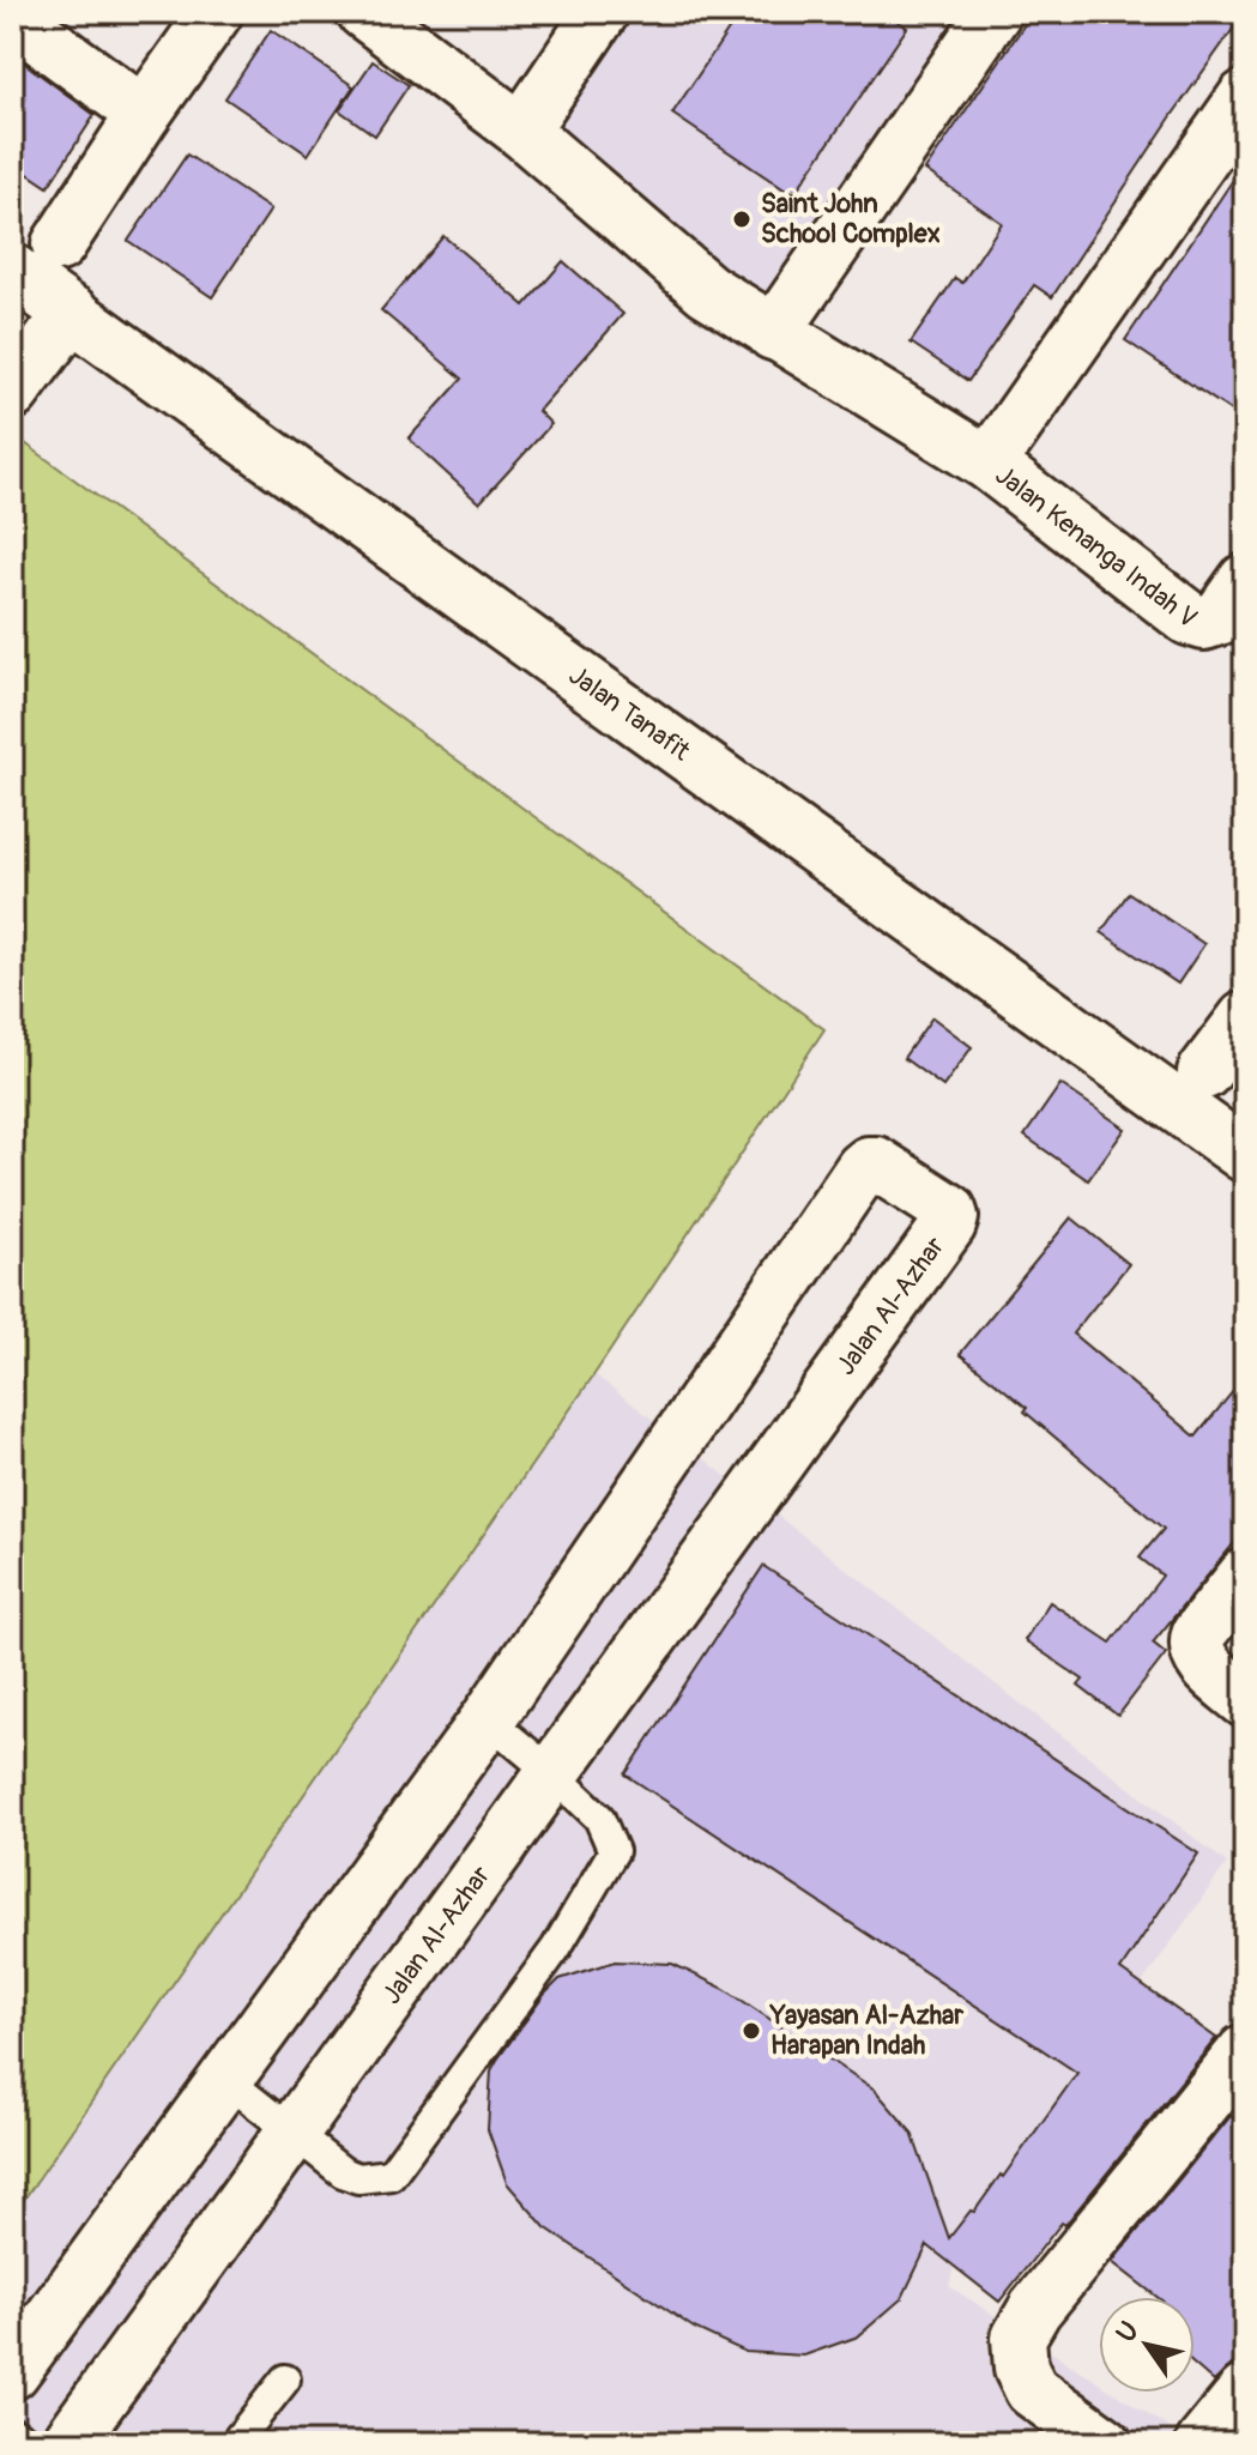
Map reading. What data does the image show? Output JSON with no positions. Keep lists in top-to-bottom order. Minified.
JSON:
{"streets":{"street":["Jalan Kenanga Indah V","Jalan Tanafit","Jalan Al-Azhar"]},"places":["Saint John School Complex","Yayasan Al-Azhar Harapan Indah"],"north":"top left"}
